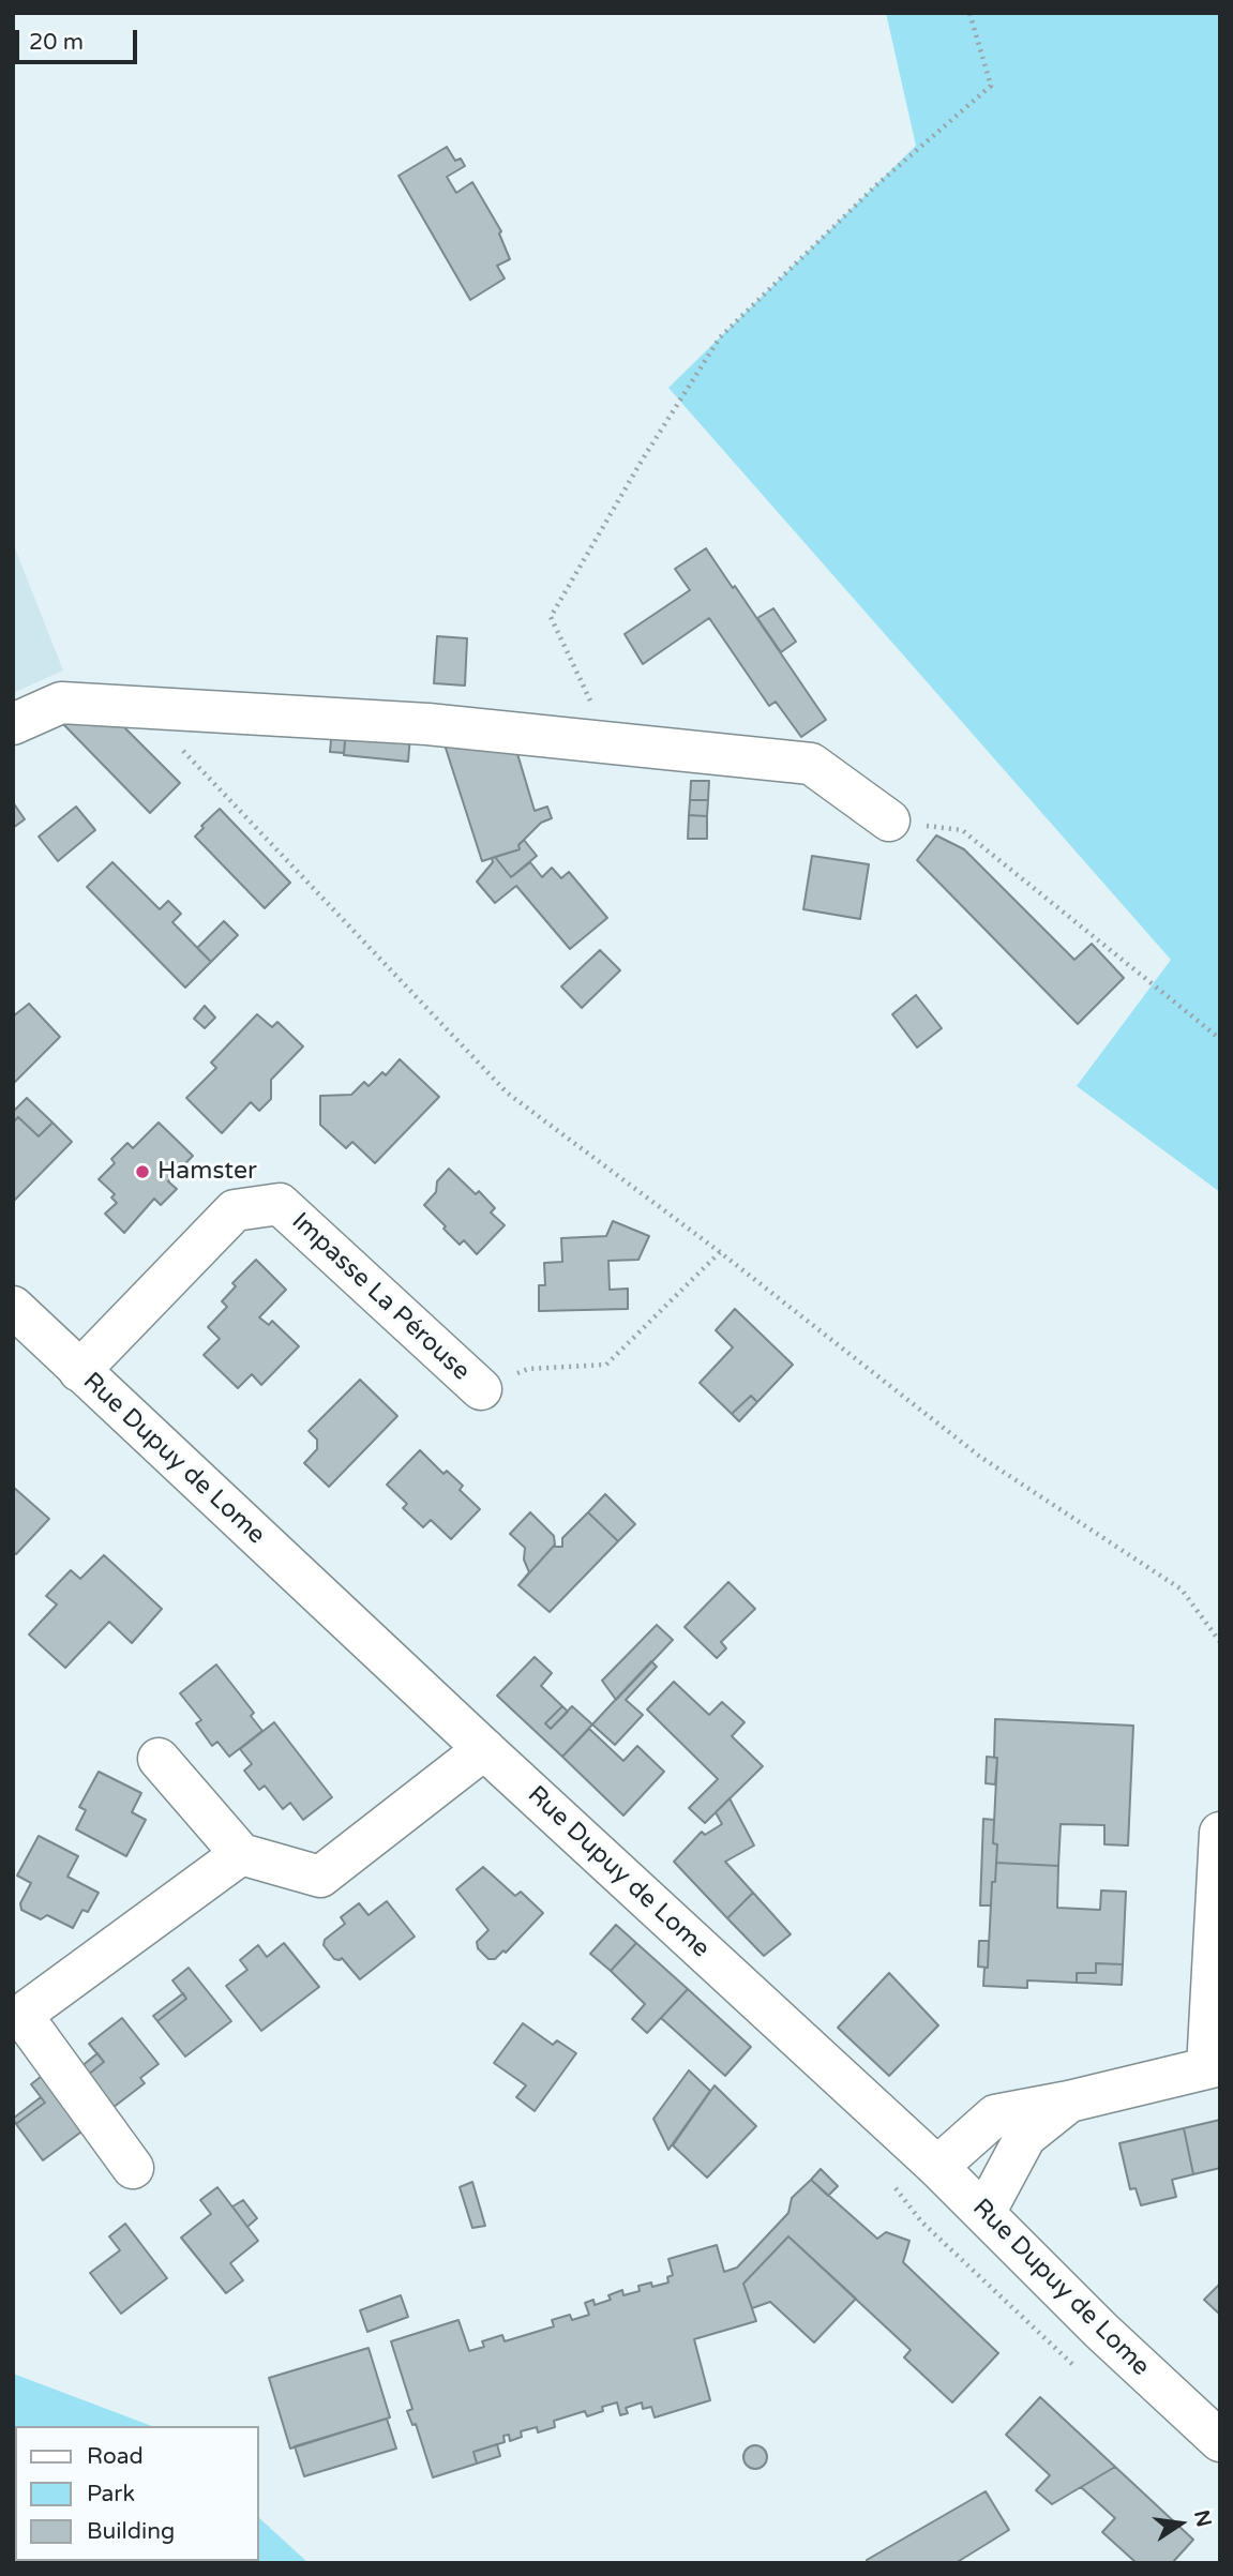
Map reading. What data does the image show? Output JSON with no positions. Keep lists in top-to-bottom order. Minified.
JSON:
{"streets":{"street":["Impasse La Pérouse","Rue Dupuy de Lome"]},"crossings":[["Impasse La Pérouse","Rue Dupuy de Lome"]],"places":["Hamster"],"legend":["Road","Park","Building"],"scale_bar":"20 m","north":"right"}
